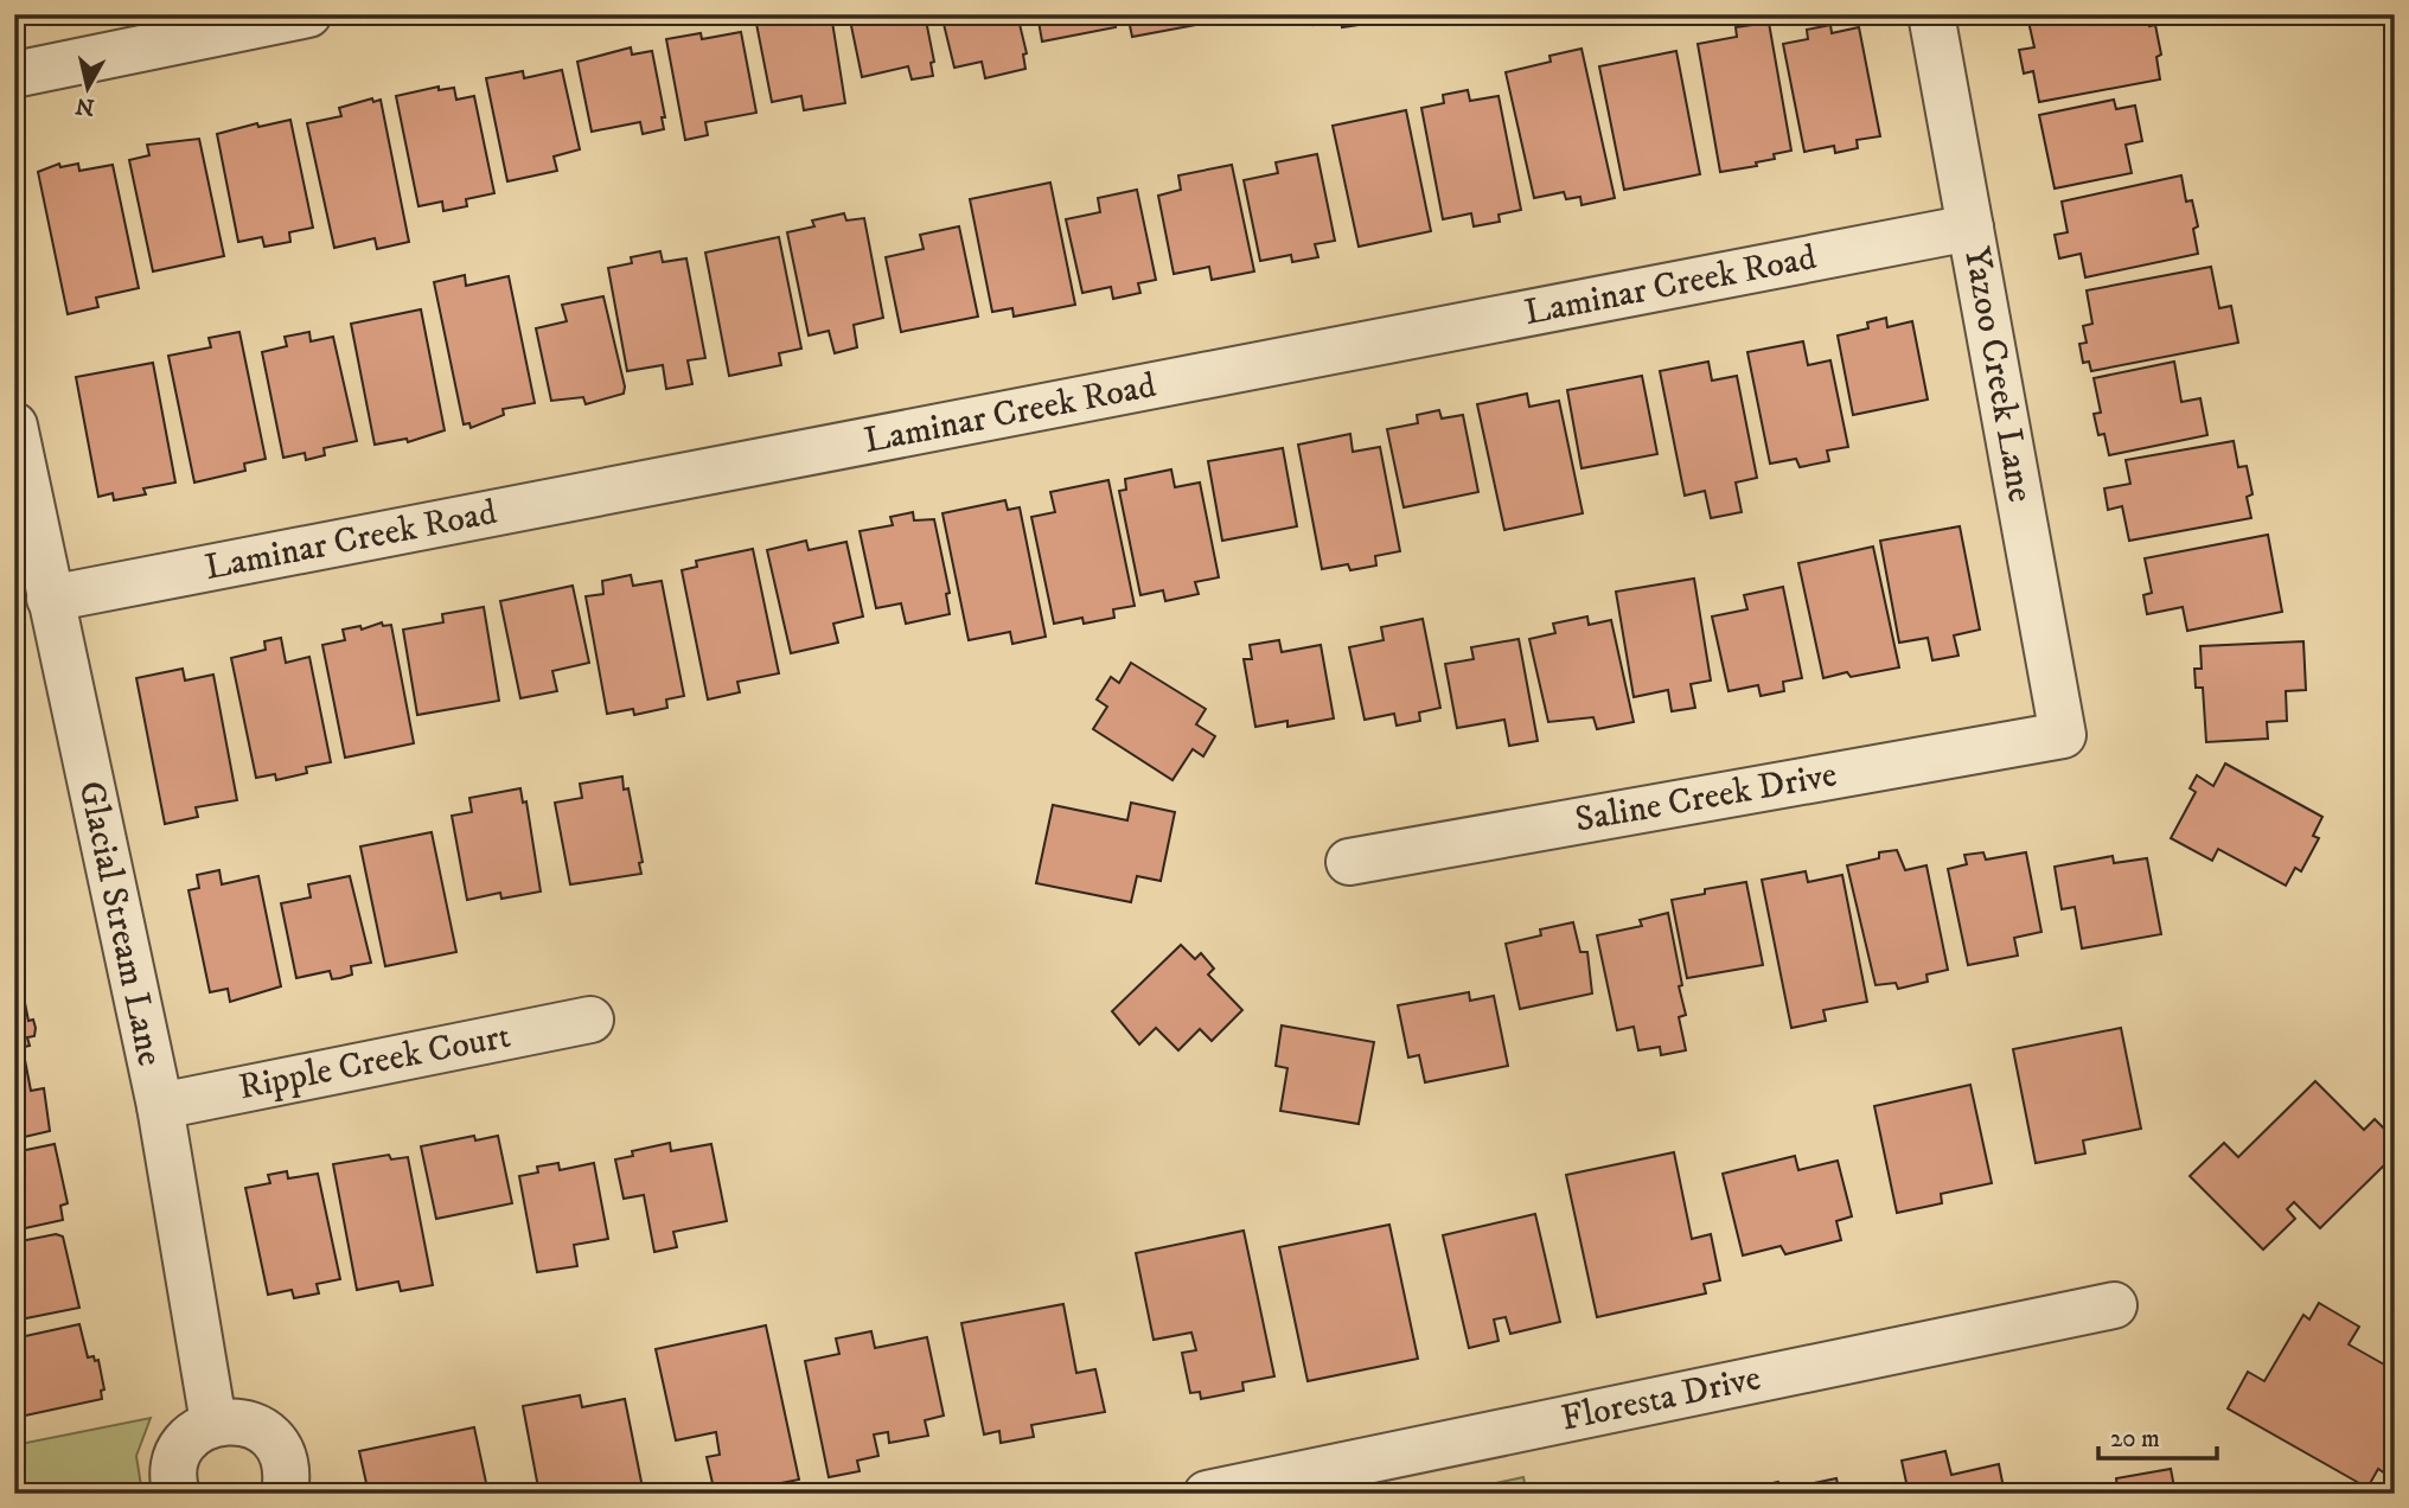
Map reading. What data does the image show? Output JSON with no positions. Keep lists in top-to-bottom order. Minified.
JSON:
{"streets":{"street":["Laminar Creek Road","Yazoo Creek Lane","Saline Creek Drive","Glacial Stream Lane","Ripple Creek Court","Floresta Drive"]},"crossings":[["Laminar Creek Road","Yazoo Creek Lane"],["Laminar Creek Road","Glacial Stream Lane"],["Yazoo Creek Lane","Saline Creek Drive"],["Glacial Stream Lane","Ripple Creek Court"]],"scale_bar":"20 m","north":"bottom"}
